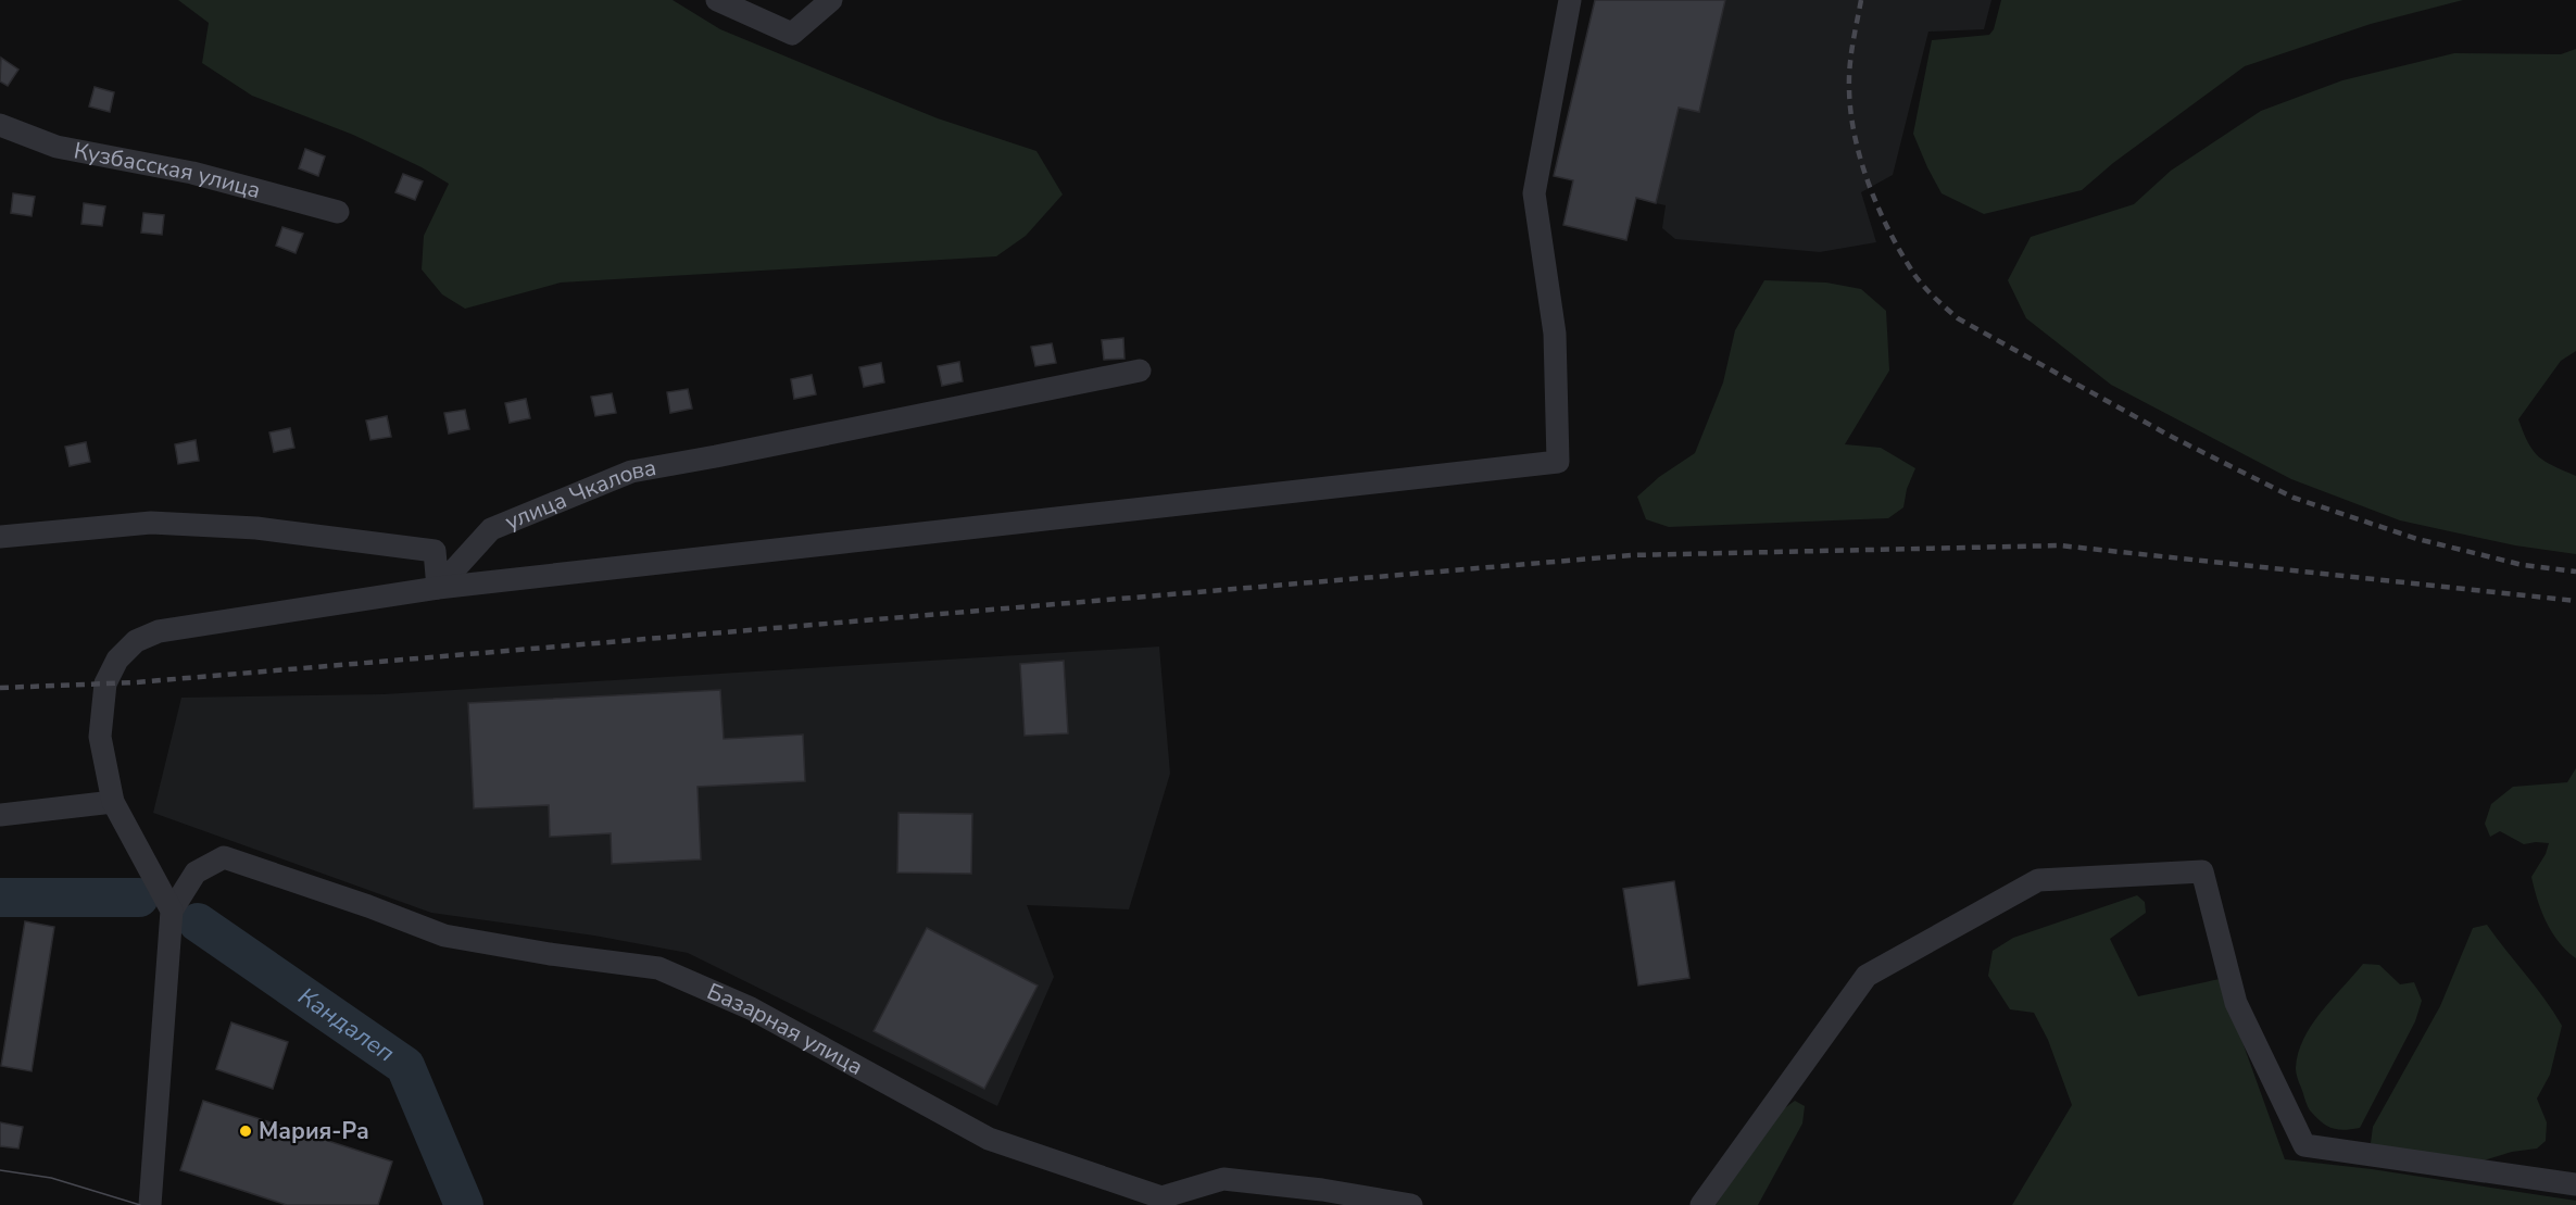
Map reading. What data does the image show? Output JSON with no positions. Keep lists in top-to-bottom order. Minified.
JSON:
{"streets":{"street":["Кузбасская улица","улица Чкалова","Базарная улица"]},"water":["Кандалеп"],"places":["Мария-Ра"]}
